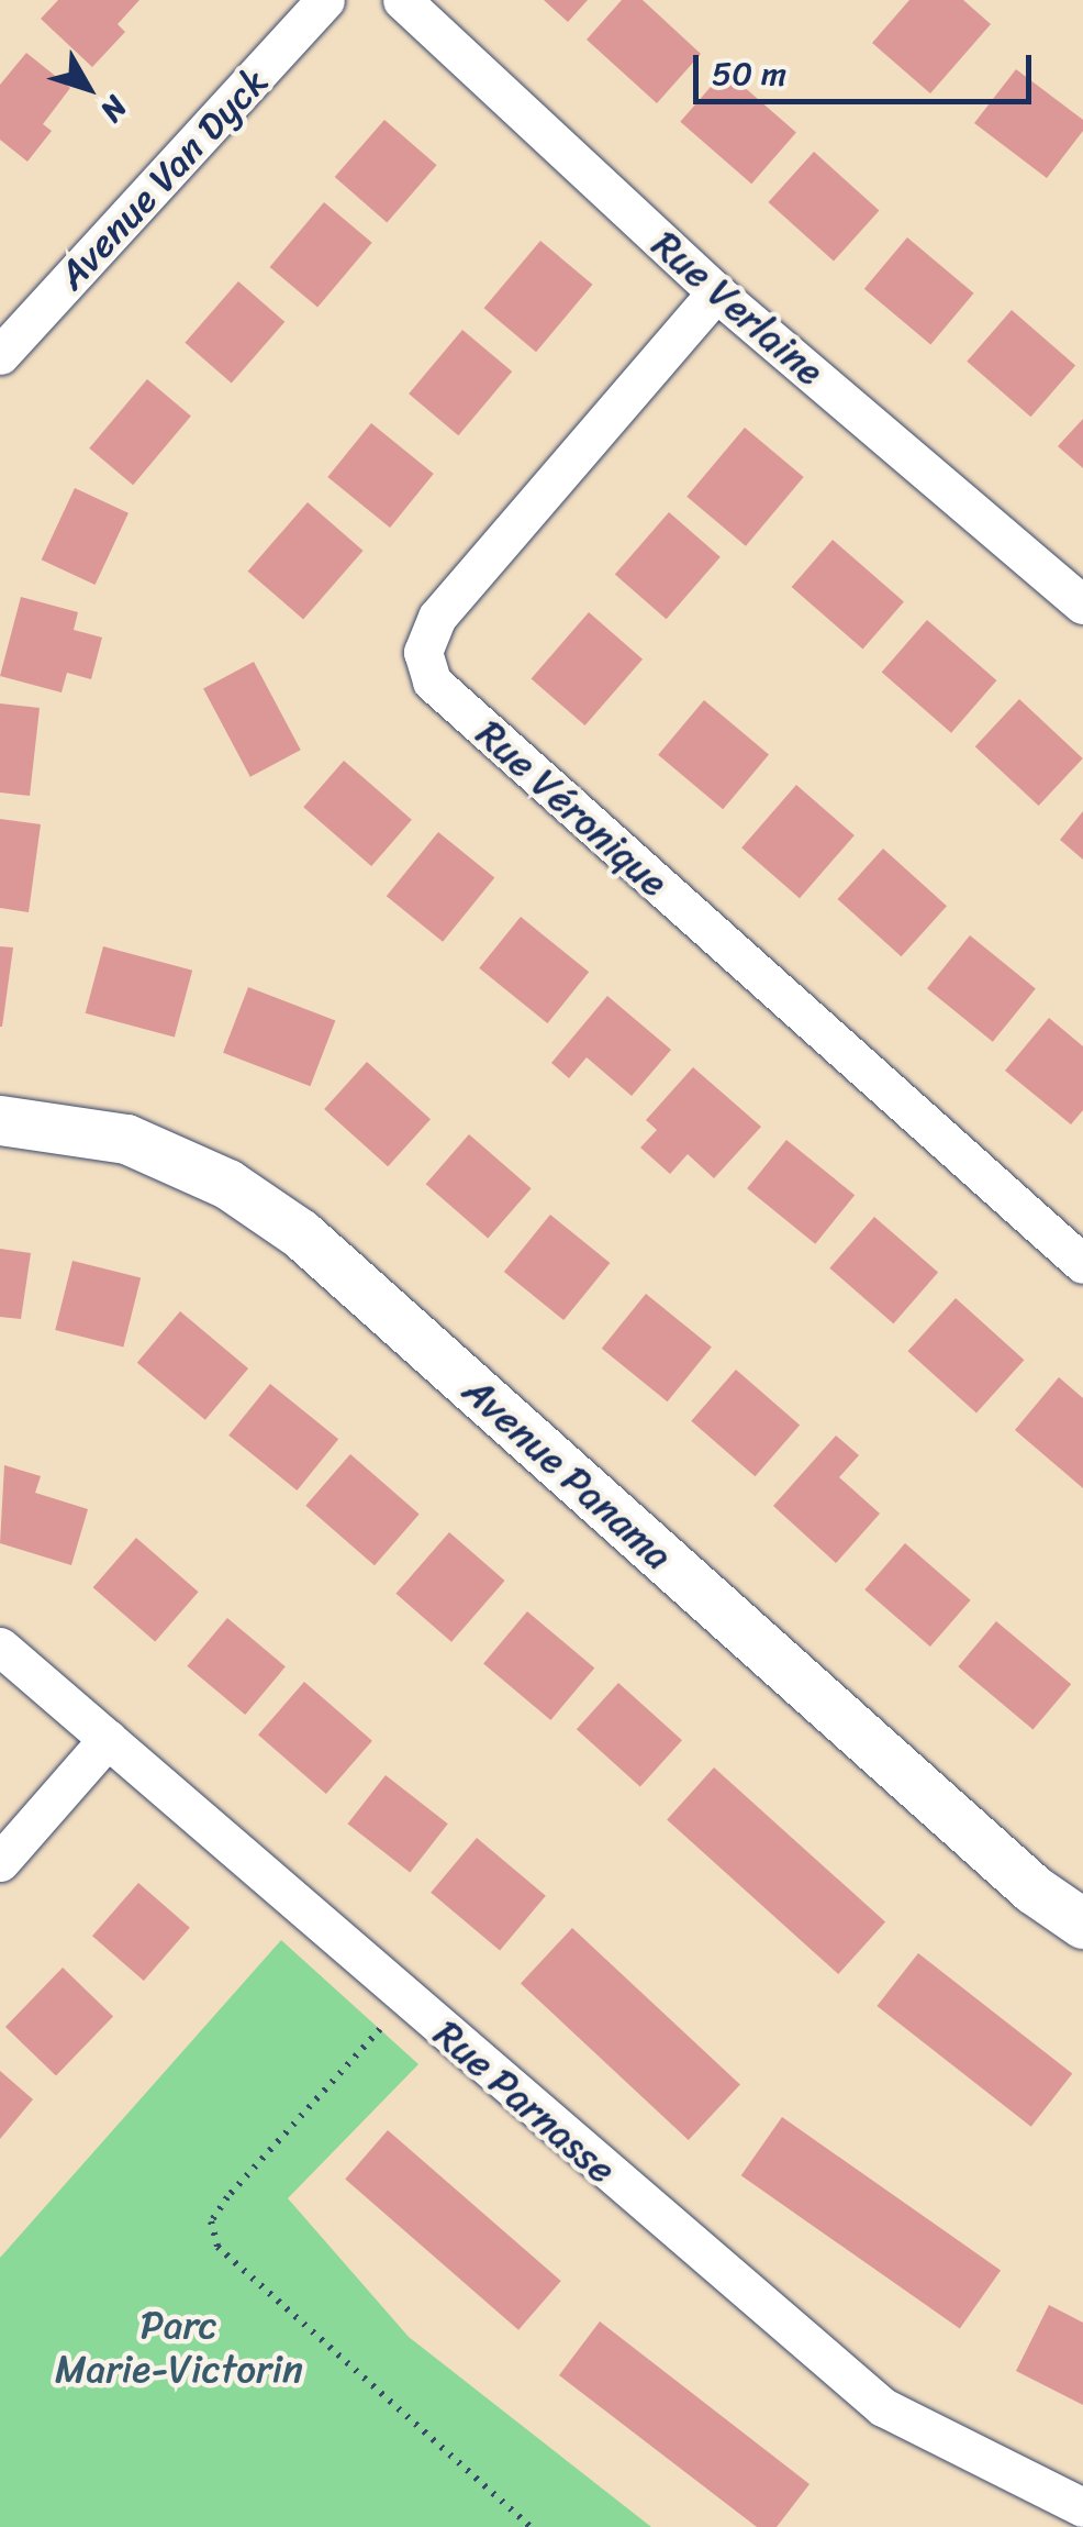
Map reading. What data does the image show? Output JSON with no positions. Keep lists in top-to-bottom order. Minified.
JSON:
{"streets":{"street":["Avenue Van Dyck","Rue Verlaine","Rue Véronique","Avenue Panama","Rue Parnasse"]},"crossings":[["Rue Verlaine","Rue Véronique"]],"parks":["Parc Marie-Victorin"],"scale_bar":"50 m","north":"bottom right"}
